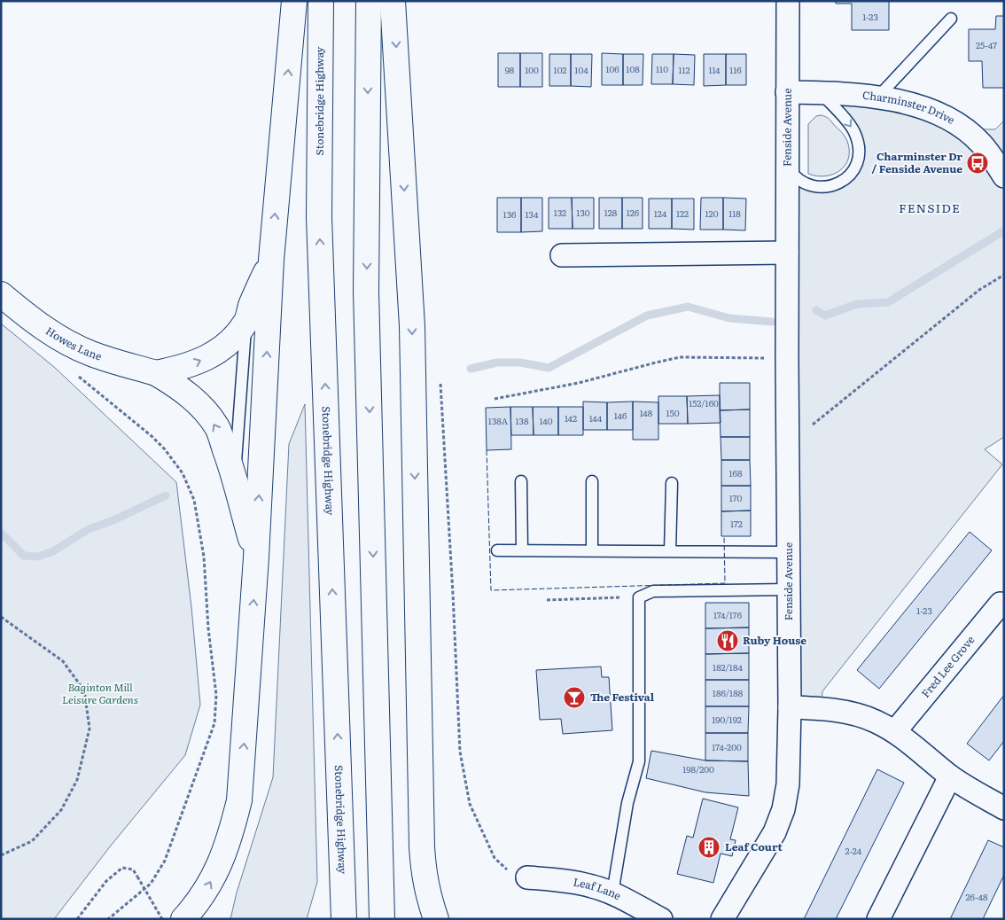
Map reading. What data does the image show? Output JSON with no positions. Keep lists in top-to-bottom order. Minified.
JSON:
{"streets":{"main road":["Stonebridge Highway","Howes Lane"],"street":["Charminster Drive","Fenside Avenue","Fred Lee Grove","Leaf Lane"]},"crossings":[["Charminster Drive","Fenside Avenue"]],"districts":["FENSIDE"],"parks":["Baginton Mill Leisure Gardens"],"places":{"bus stop":["Charminster Dr / Fenside Avenue"],"restaurant":["Ruby House"],"bar":["The Festival"],"building":["Leaf Court"]},"house_numbers":["1-23","25-47","106","108","110","98","100","102","104","112","114","116","132","130","128","126","124","122","120","118","136","134","152/160","148","150","146","142","144","138A","138","140","168","170","172","1-23","174/176","182/184","186/188","190/192","174-200","198/200","2-24","26-48"]}
